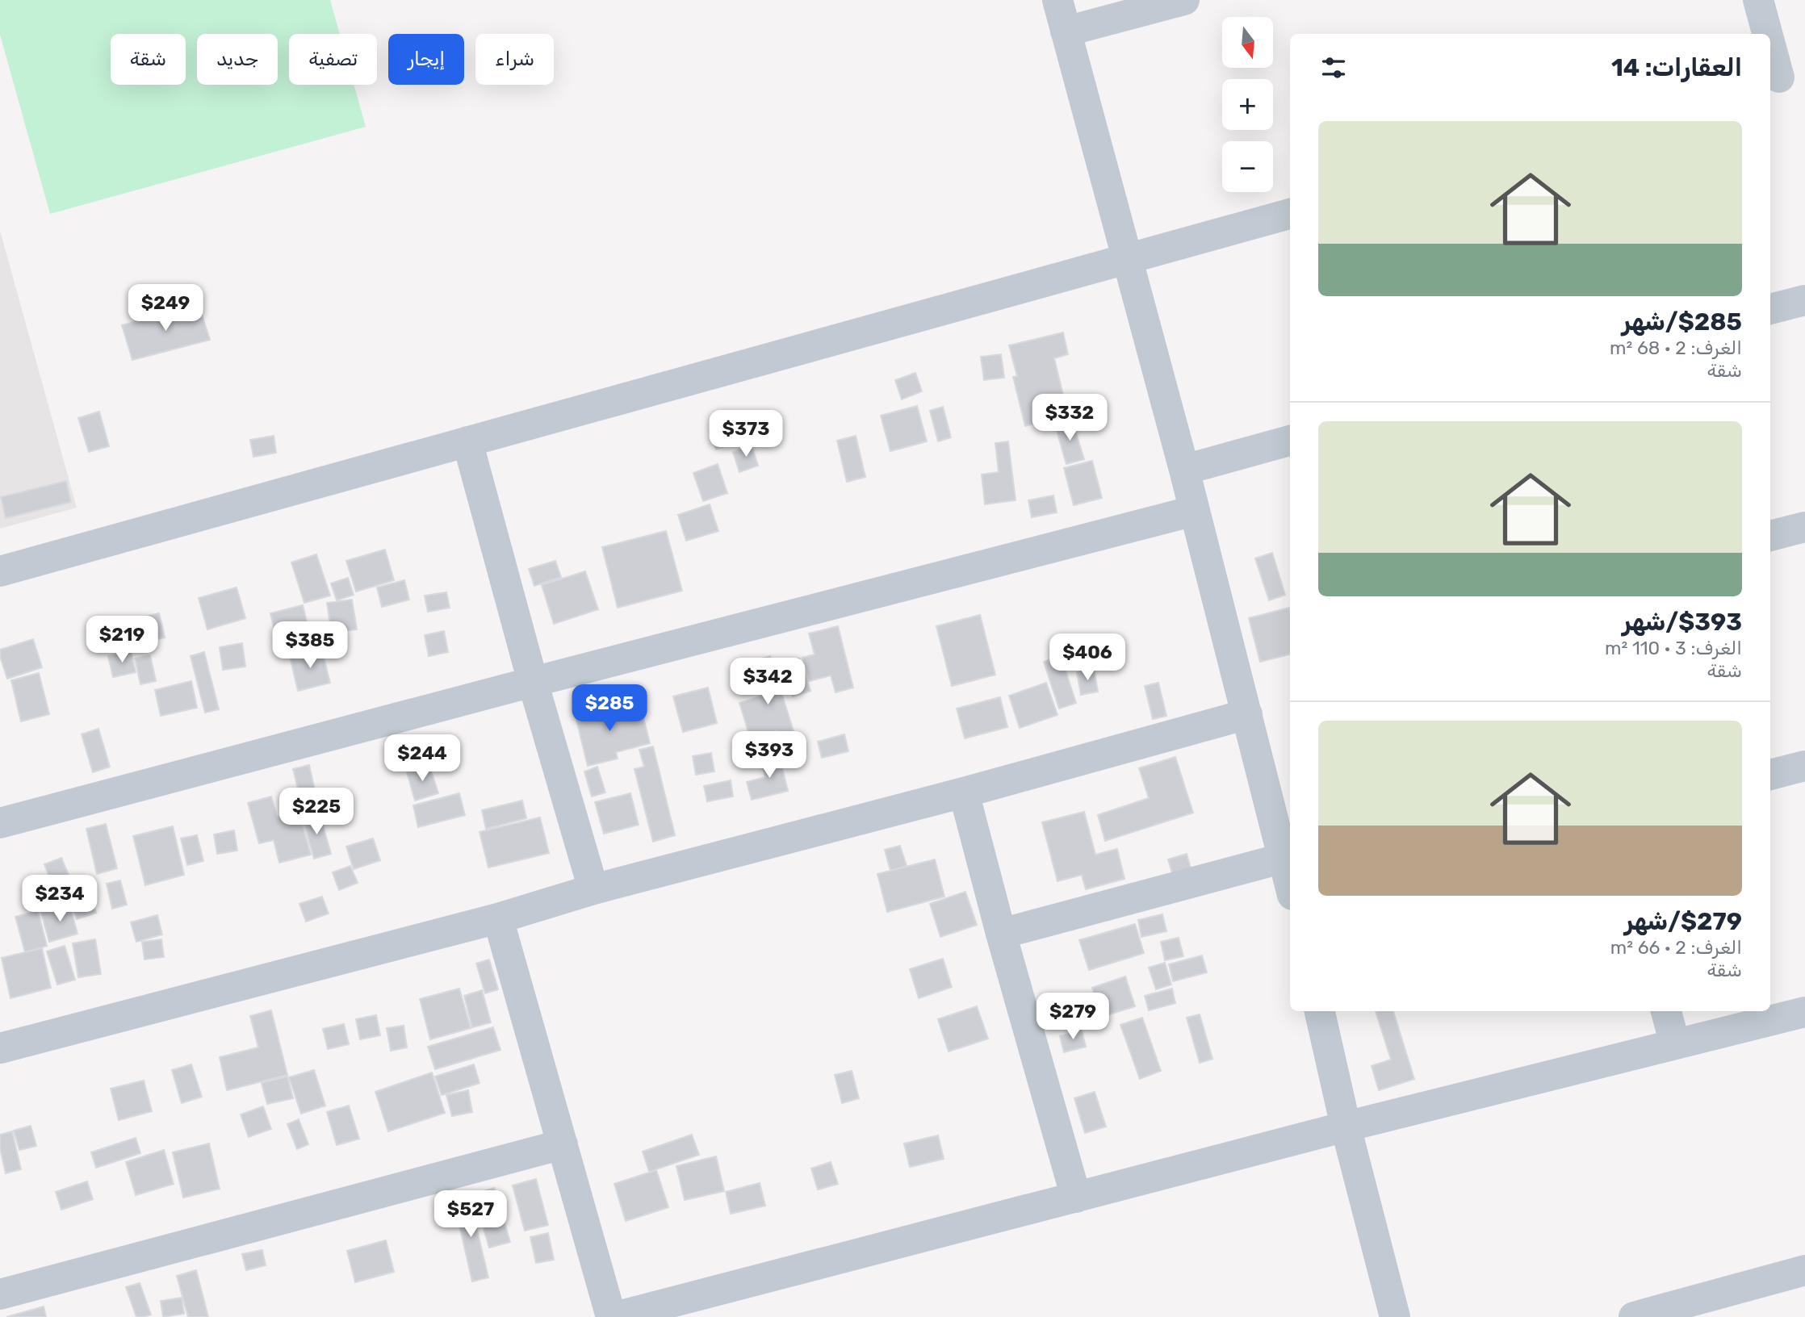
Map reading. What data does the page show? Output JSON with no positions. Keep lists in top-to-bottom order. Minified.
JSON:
{"north":"bottom","page":{"map_buttons":["+","−"],"chip":["شراء","إيجار","تصفية","جديد","شقة"],"heading":"العقارات: 14","list":[{"name":"$285/شهر","note":"الغرف: 2 · 68 m² · شقة"},{"name":"$393/شهر","note":"الغرف: 3 · 110 m² · شقة"},{"name":"$279/شهر","note":"الغرف: 2 · 66 m² · شقة"}],"price":["$249","$332","$373","$219","$385","$406","$342","$285","$393","$244","$225","$234","$279","$527"]}}
